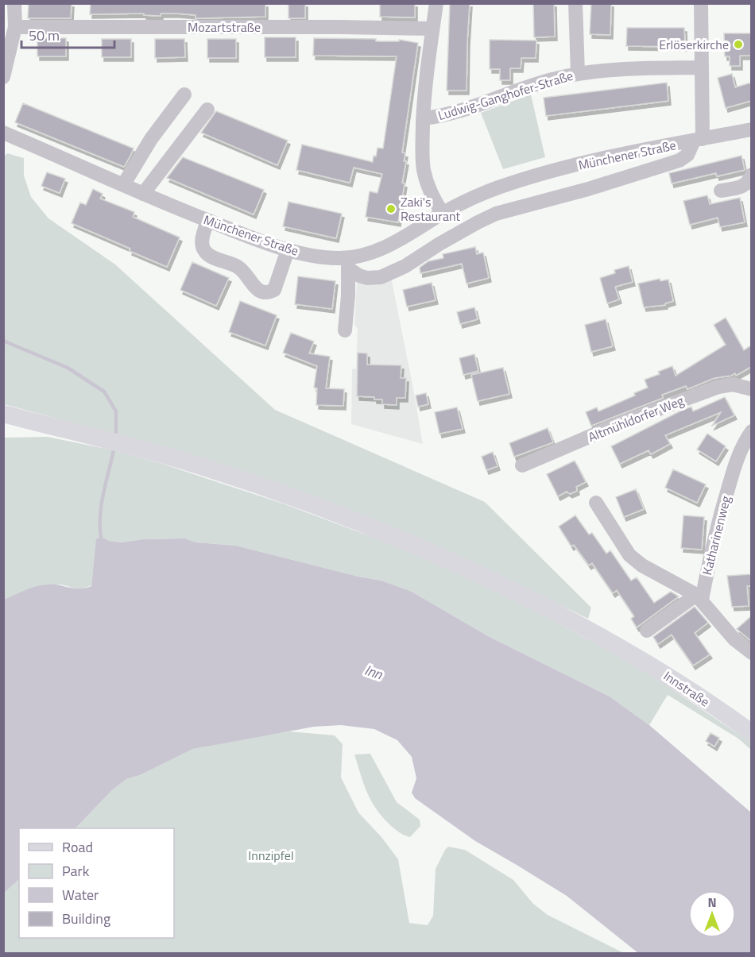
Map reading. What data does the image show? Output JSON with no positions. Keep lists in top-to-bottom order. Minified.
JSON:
{"streets":{"main road":["Innstraße"],"street":["Mozartstraße","Ludwig-Ganghofer-Straße","Münchener Straße","Altmühldorfer Weg","Katharinenweg"]},"water":["Inn"],"parks":["Innzipfel"],"places":["Erlöserkirche","Zaki's Restaurant"],"legend":["Road","Park","Water","Building"],"scale_bar":"50 m","north":"top"}
